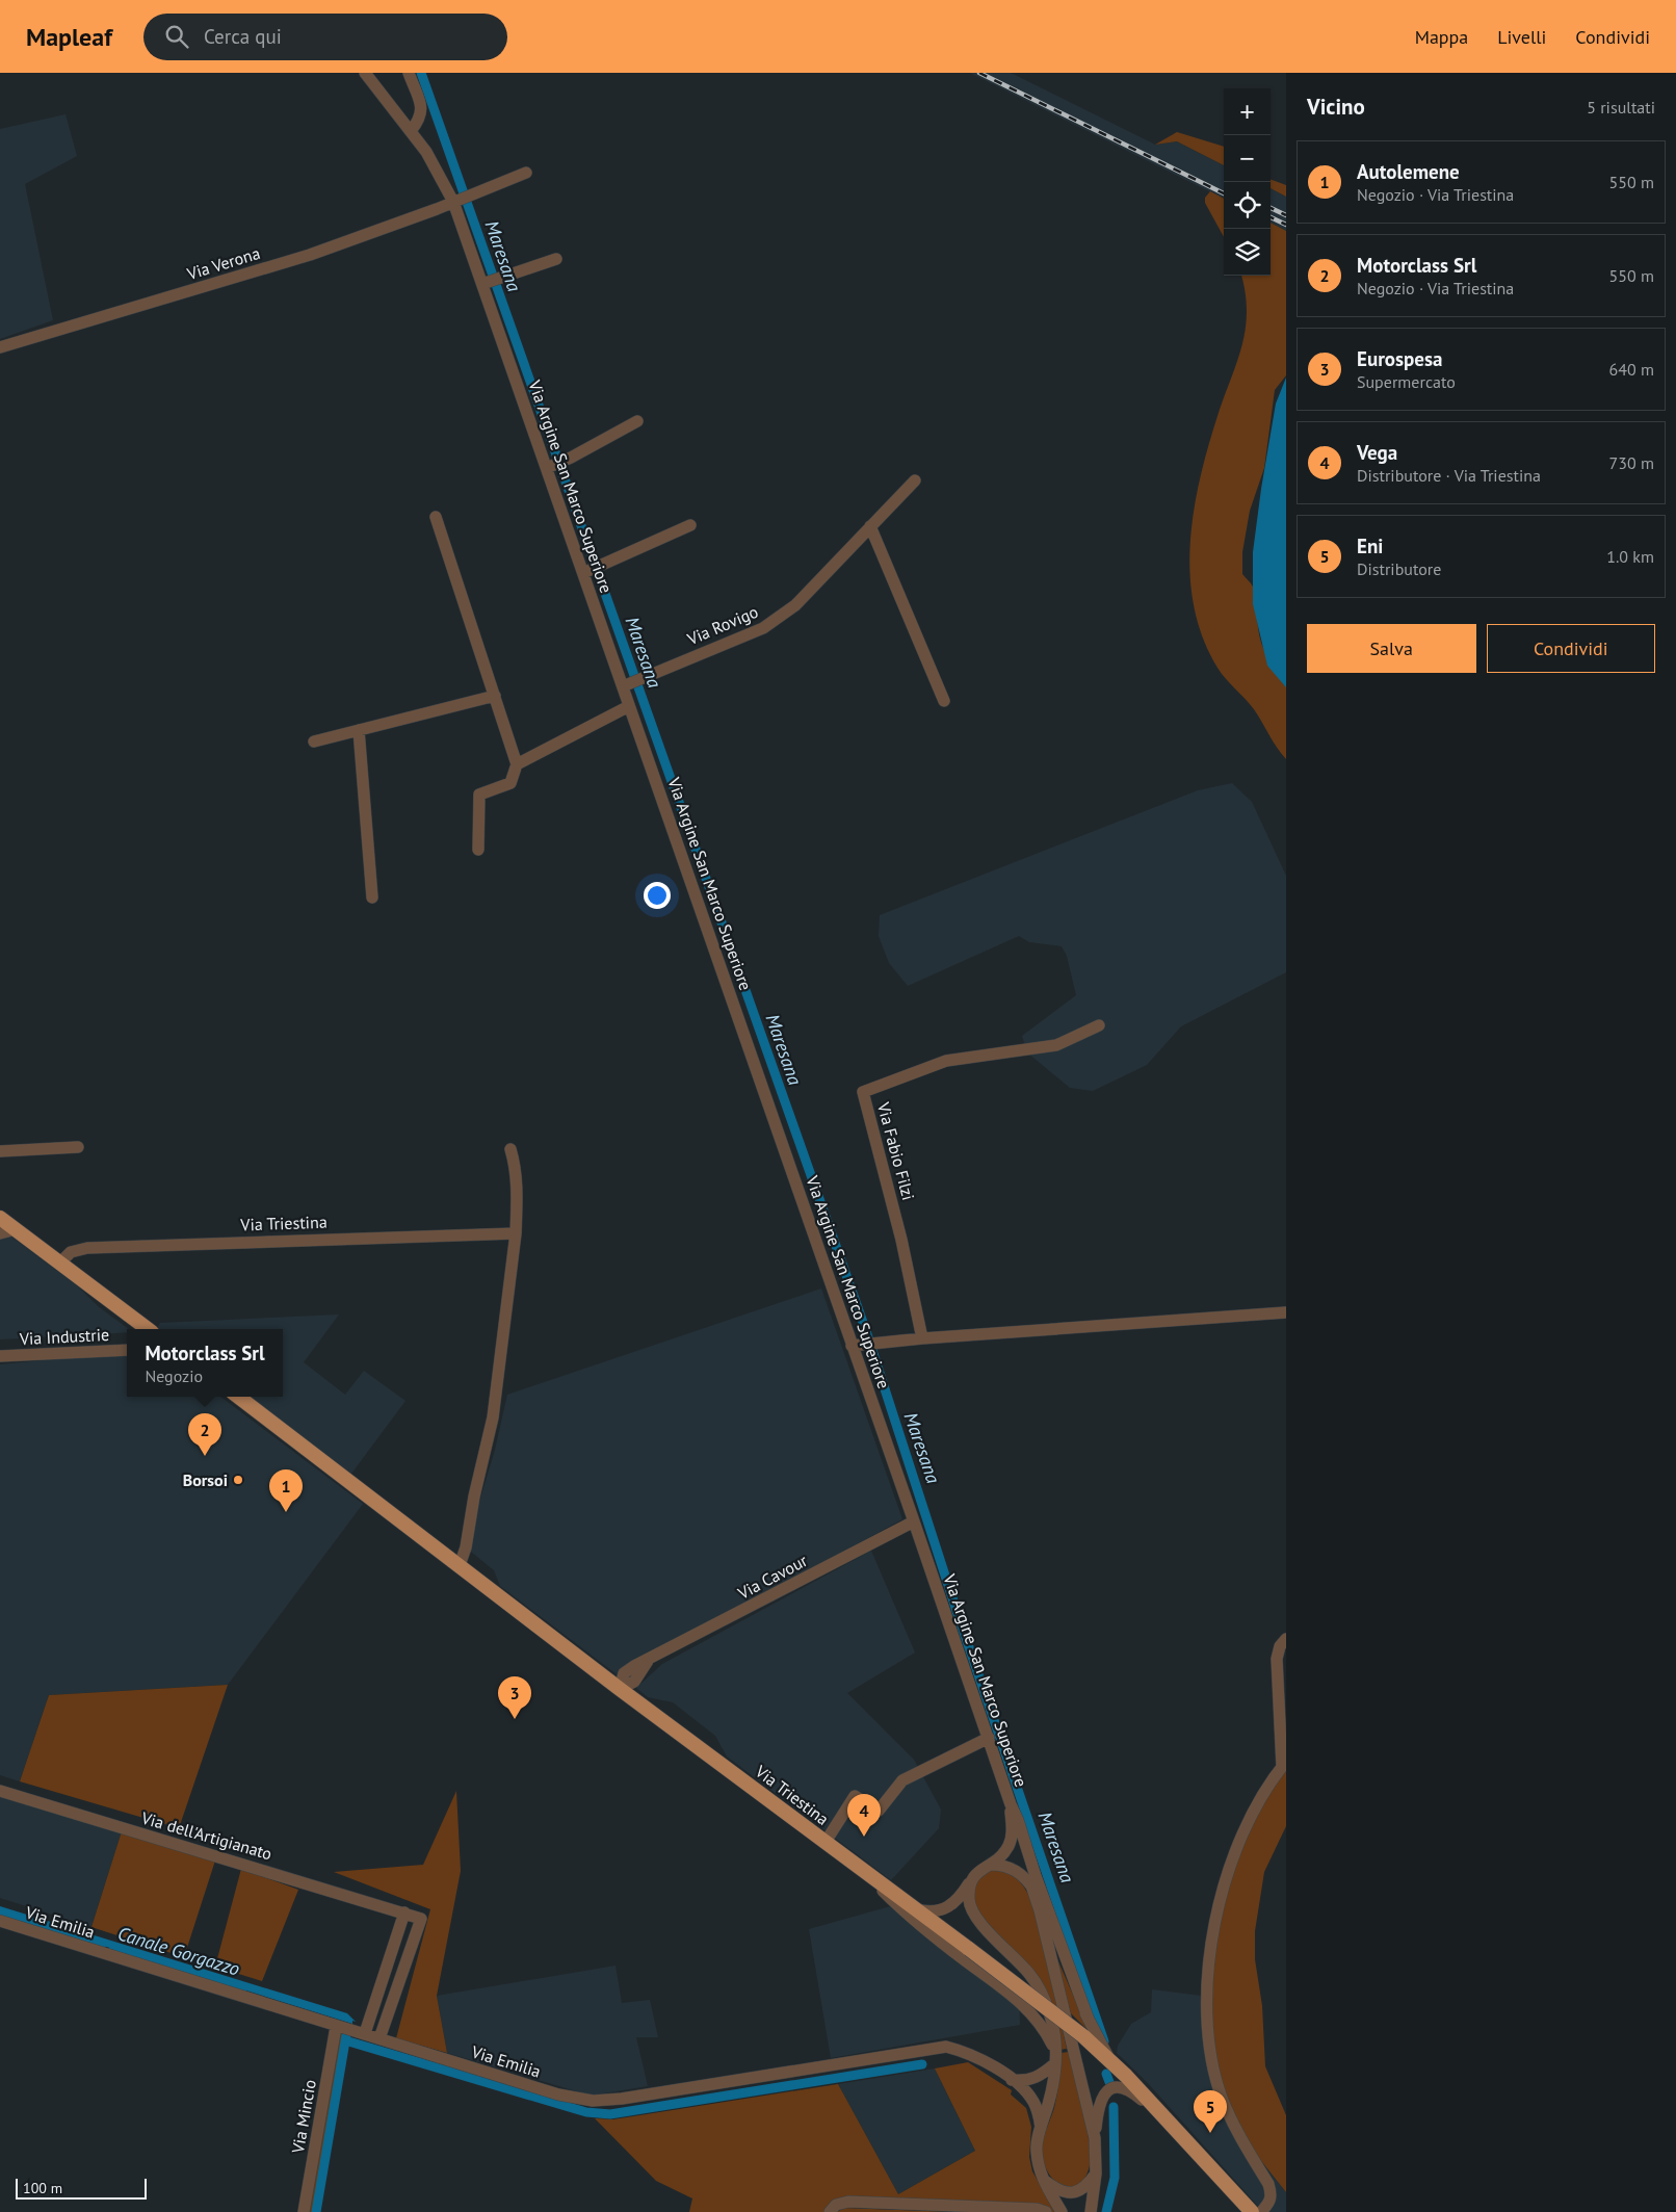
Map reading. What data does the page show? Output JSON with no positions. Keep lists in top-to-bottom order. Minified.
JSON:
{"streets":{"main road":["Via Triestina"],"street":["Via Verona","Via Argine San Marco Superiore","Via Rovigo","Via Fabio Filzi","Via Industrie","Via Cavour","Via dell'Artigianato","Via Emilia","Via Mincio"]},"crossings":[["Via Verona","Via Argine San Marco Superiore"],["Via Argine San Marco Superiore","Via Rovigo"],["Via Argine San Marco Superiore","Via Cavour"],["Via Triestina","Via Cavour"],["Via dell'Artigianato","Via Emilia"],["Via Emilia","Via Mincio"]],"water":["Maresana","Canale Gorgazzo"],"places":["Borsoi"],"scale_bar":"100 m","page":{"header":"Mapleaf","search":"Cerca qui","nav":["Mappa","Livelli","Condividi"],"heading":["Vicino","5 risultati"],"map_buttons":["+","−"],"list":[{"mark":"1","name":"Autolemene","note":"Negozio · Via Triestina","value":"550 m"},{"mark":"2","name":"Motorclass Srl","note":"Negozio · Via Triestina","value":"550 m"},{"mark":"3","name":"Eurospesa","note":"Supermercato","value":"640 m"},{"mark":"4","name":"Vega","note":"Distributore · Via Triestina","value":"730 m"},{"mark":"5","name":"Eni","note":"Distributore","value":"1.0 km"}],"buttons":["Salva","Condividi"],"popup":["Motorclass Srl","Negozio"],"pins":["2","1","3","4","5"],"scale":"100 m"}}
